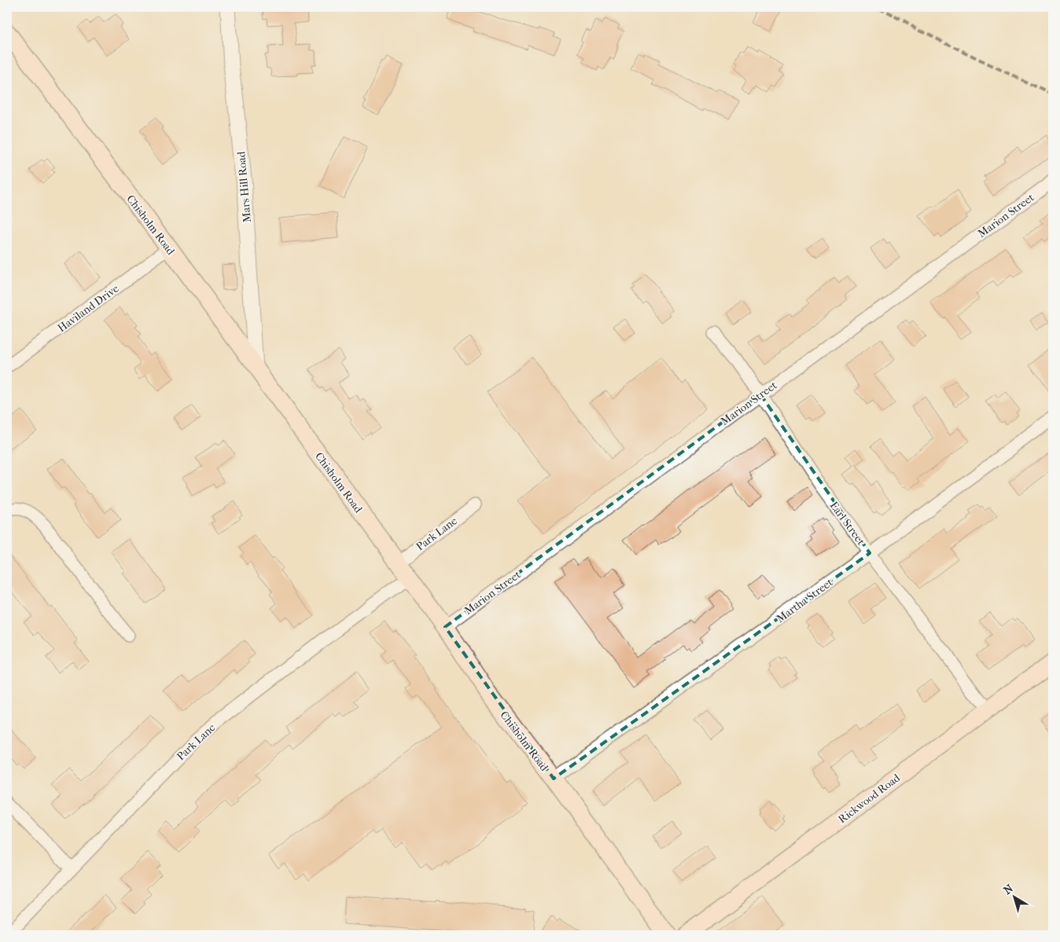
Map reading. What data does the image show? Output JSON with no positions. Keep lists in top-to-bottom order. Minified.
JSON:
{"streets":{"main road":["Chisholm Road","Rickwood Road"],"street":["Mars Hill Road","Marion Street","Haviland Drive","Earl Street","Park Lane","Martha Street"]},"crossings":[["Mars Hill Road","Chisholm Road"],["Marion Street","Chisholm Road"],["Marion Street","Earl Street"],["Chisholm Road","Haviland Drive"],["Chisholm Road","Park Lane"],["Chisholm Road","Martha Street"],["Earl Street","Martha Street"],["Earl Street","Rickwood Road"]],"north":"top left"}
